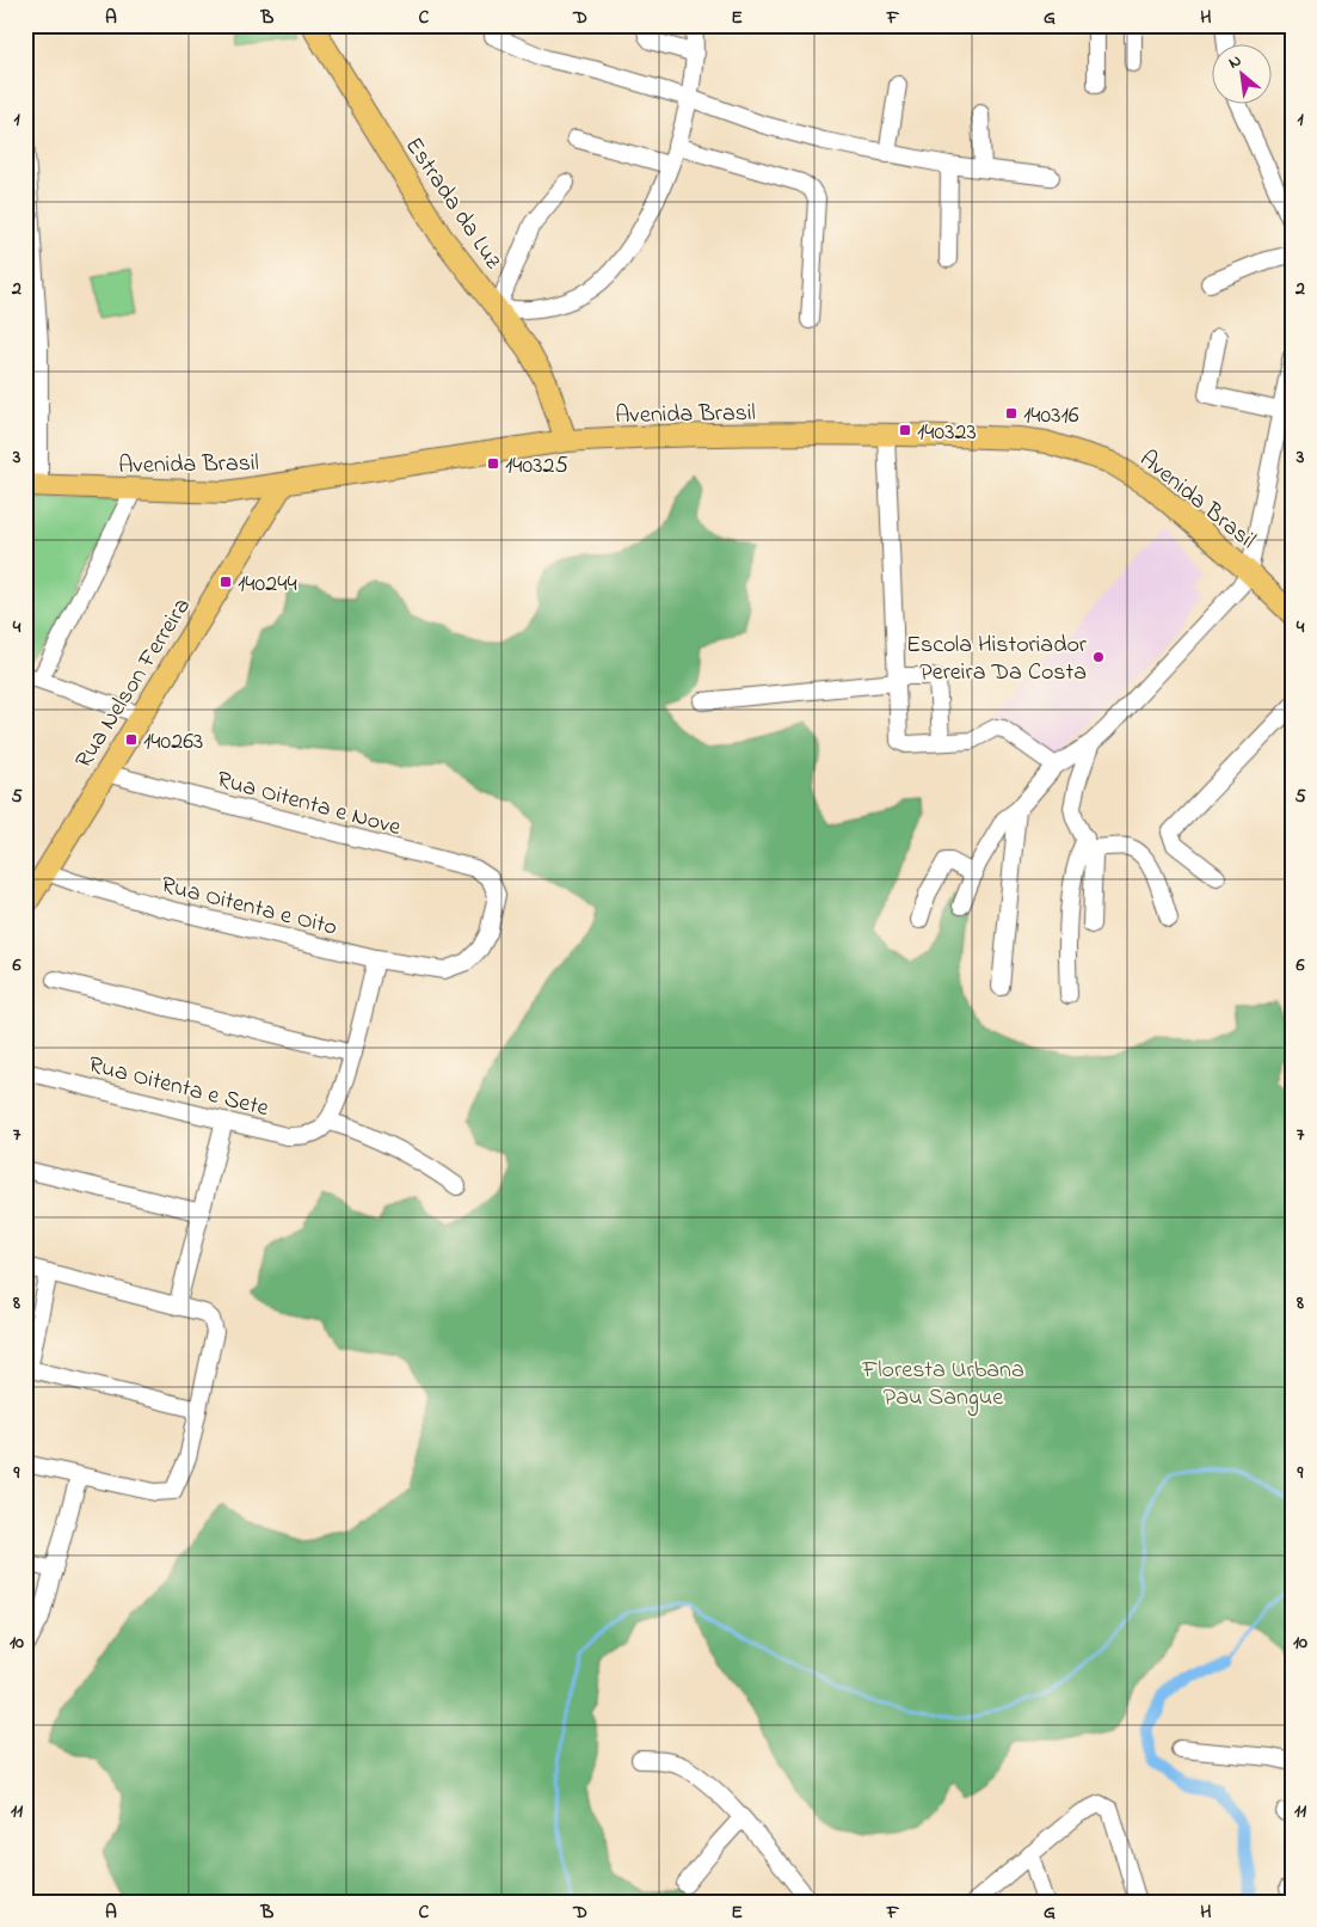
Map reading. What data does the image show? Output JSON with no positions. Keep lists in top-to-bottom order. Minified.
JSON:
{"streets":{"main road":["Estrada da Luz","Avenida Brasil","Rua Nelson Ferreira"],"street":["Rua Oitenta e Nove","Rua Oitenta e Oito","Rua Oitenta e Sete"]},"crossings":[["Estrada da Luz","Avenida Brasil"],["Avenida Brasil","Rua Nelson Ferreira"],["Rua Nelson Ferreira","Rua Oitenta e Nove"],["Rua Nelson Ferreira","Rua Oitenta e Oito"],["Rua Oitenta e Nove","Rua Oitenta e Oito"]],"parks":["Floresta Urbana Pau Sangue"],"places":{"transit":["140316","140323","140325","140244","140263"],"other":["Escola Historiador Pereira Da Costa"]},"north":"top left","grid":{"columns":["A","B","C","D","E","F","G","H"],"rows":["1","2","3","4","5","6","7","8","9","10","11"]}}
